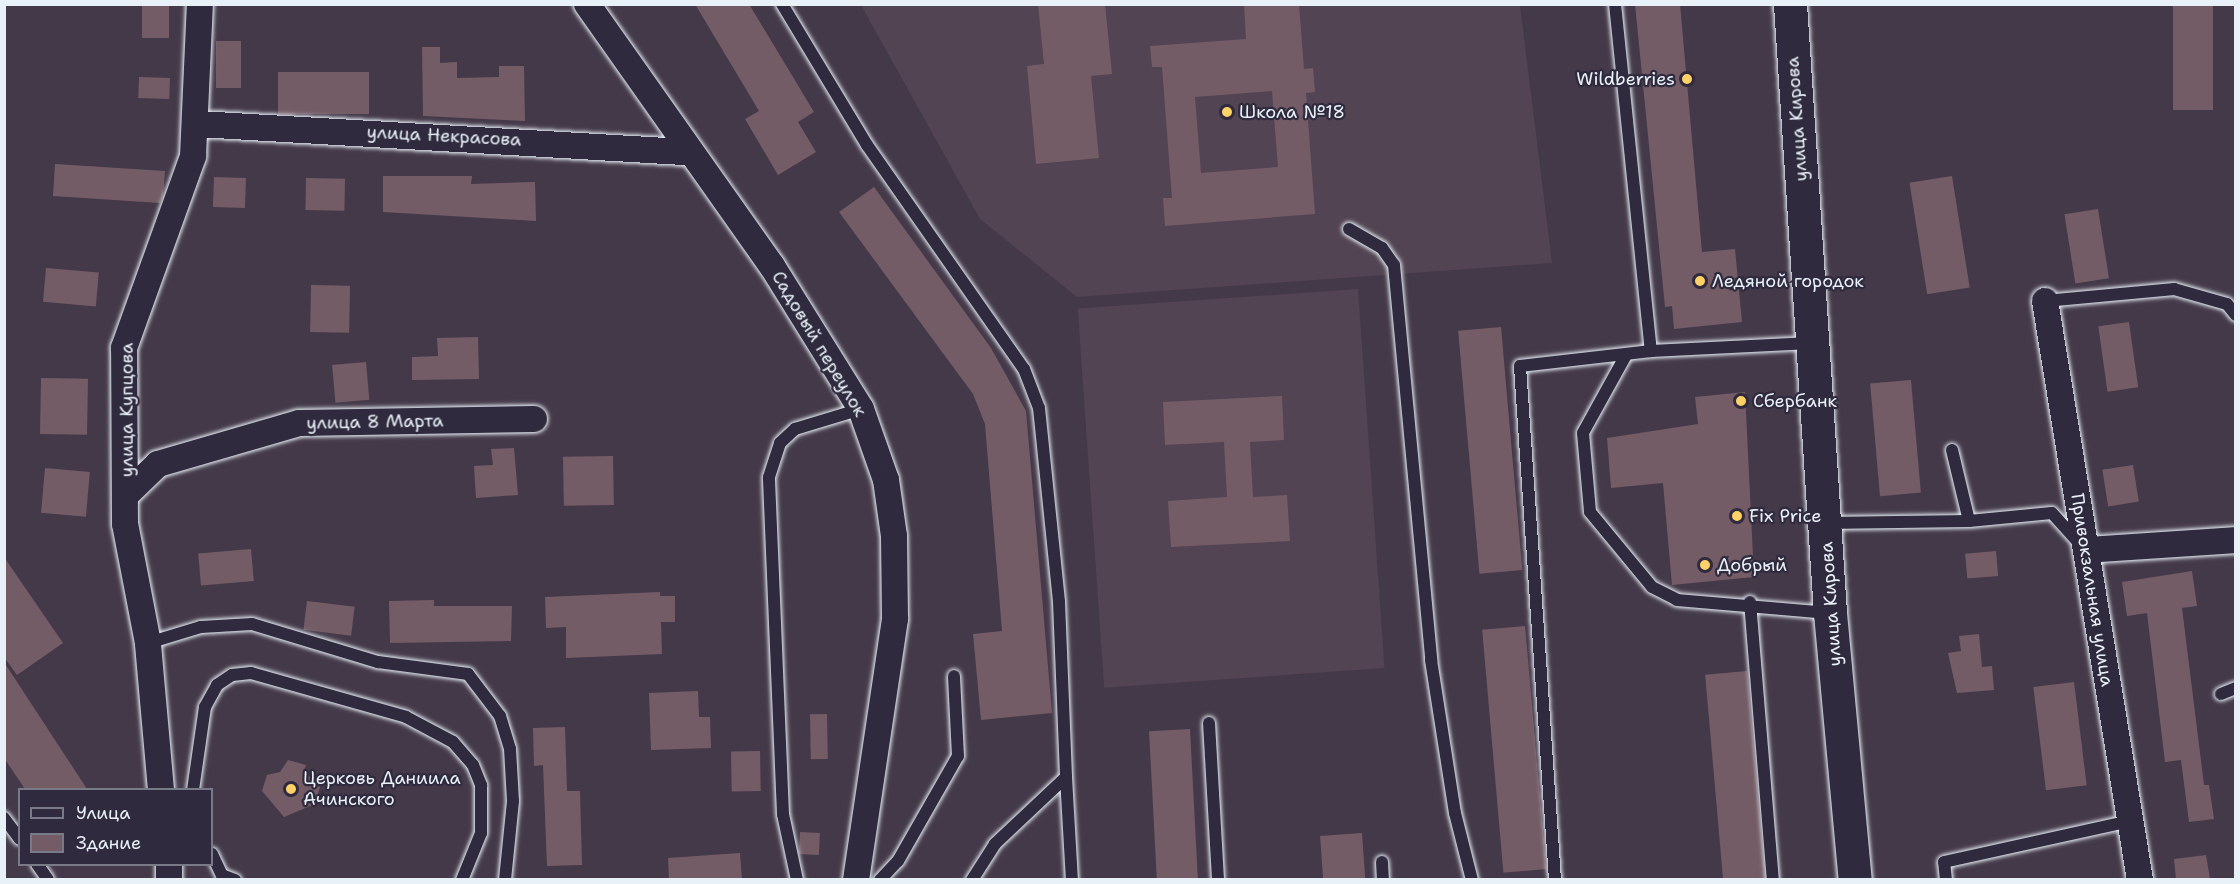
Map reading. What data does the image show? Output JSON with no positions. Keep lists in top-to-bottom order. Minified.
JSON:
{"streets":{"main road":["улица Кирова"],"street":["улица Некрасова","Садовый переулок","улица Купцова","улица 8 Марта","Привокзальная улица"]},"crossings":[["улица Некрасова","Садовый переулок"],["улица Некрасова","улица Купцова"],["улица Купцова","улица 8 Марта"]],"places":["Wildberries","Школа №18","Ледяной городок","Сбербанк","Fix Price","Добрый","Церковь Даниила Ачинского"],"legend":["Улица","Здание"]}
